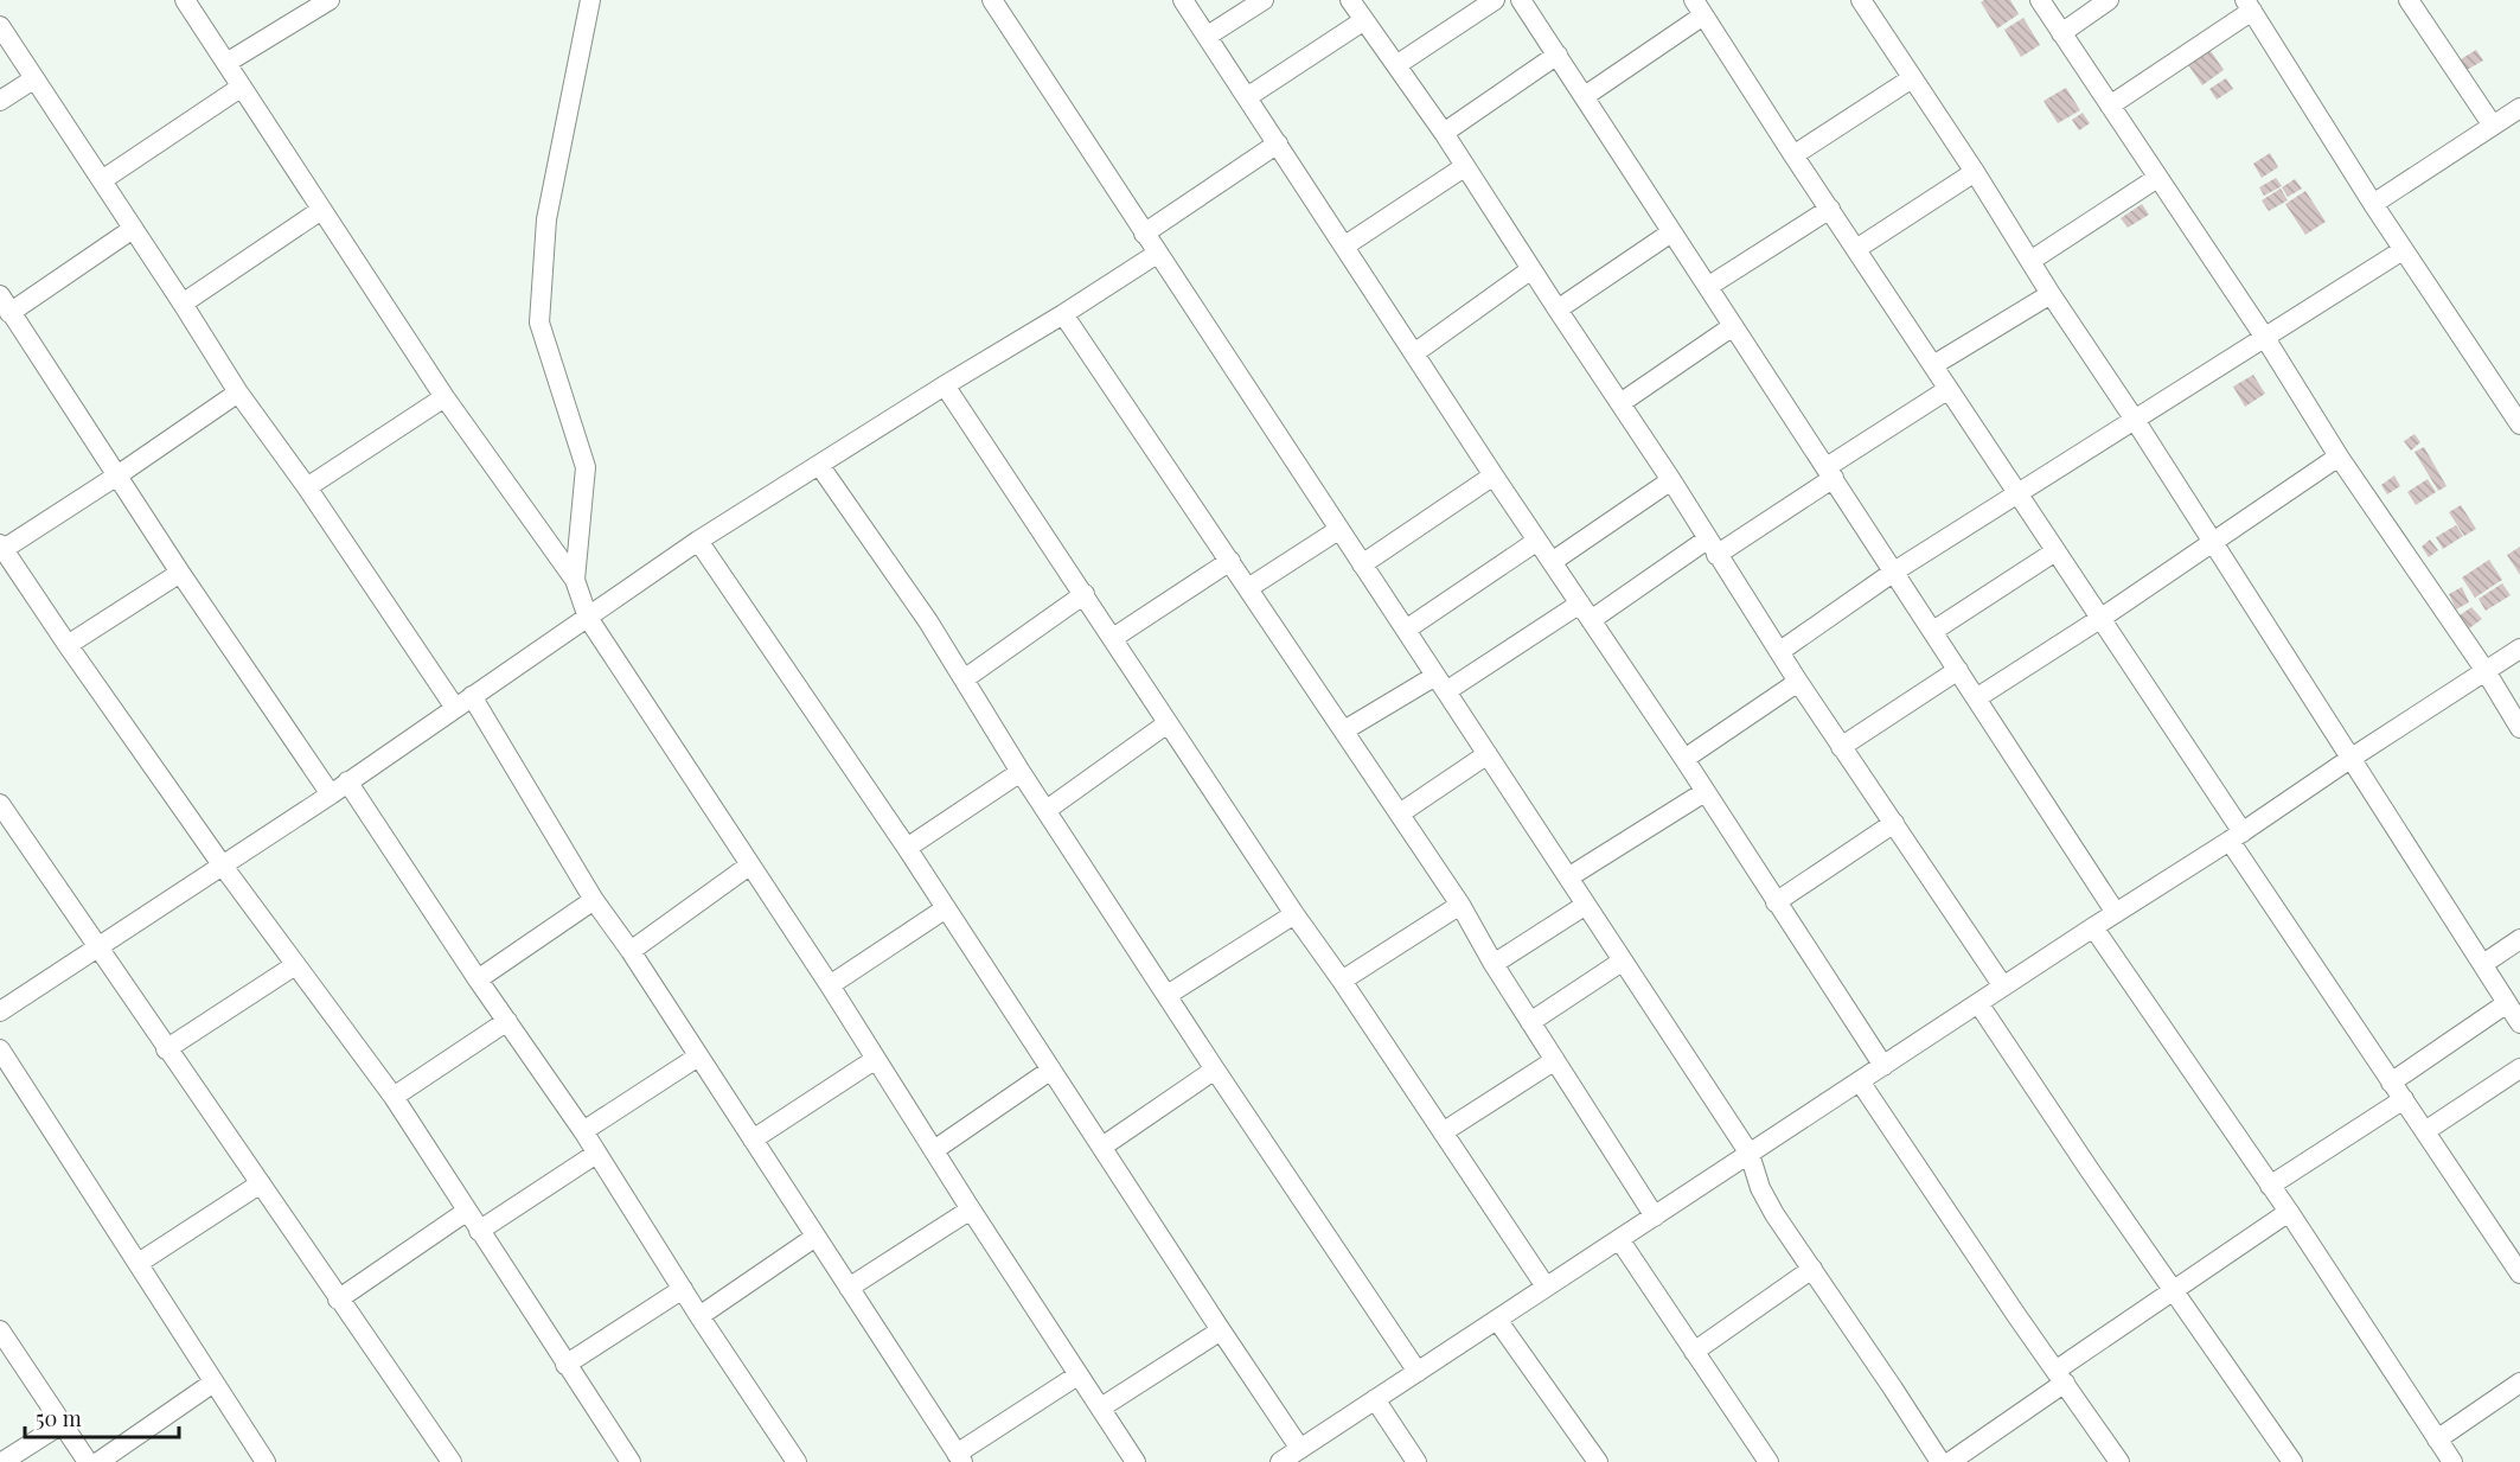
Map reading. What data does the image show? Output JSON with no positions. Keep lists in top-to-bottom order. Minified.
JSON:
{"scale_bar":"50 m"}
